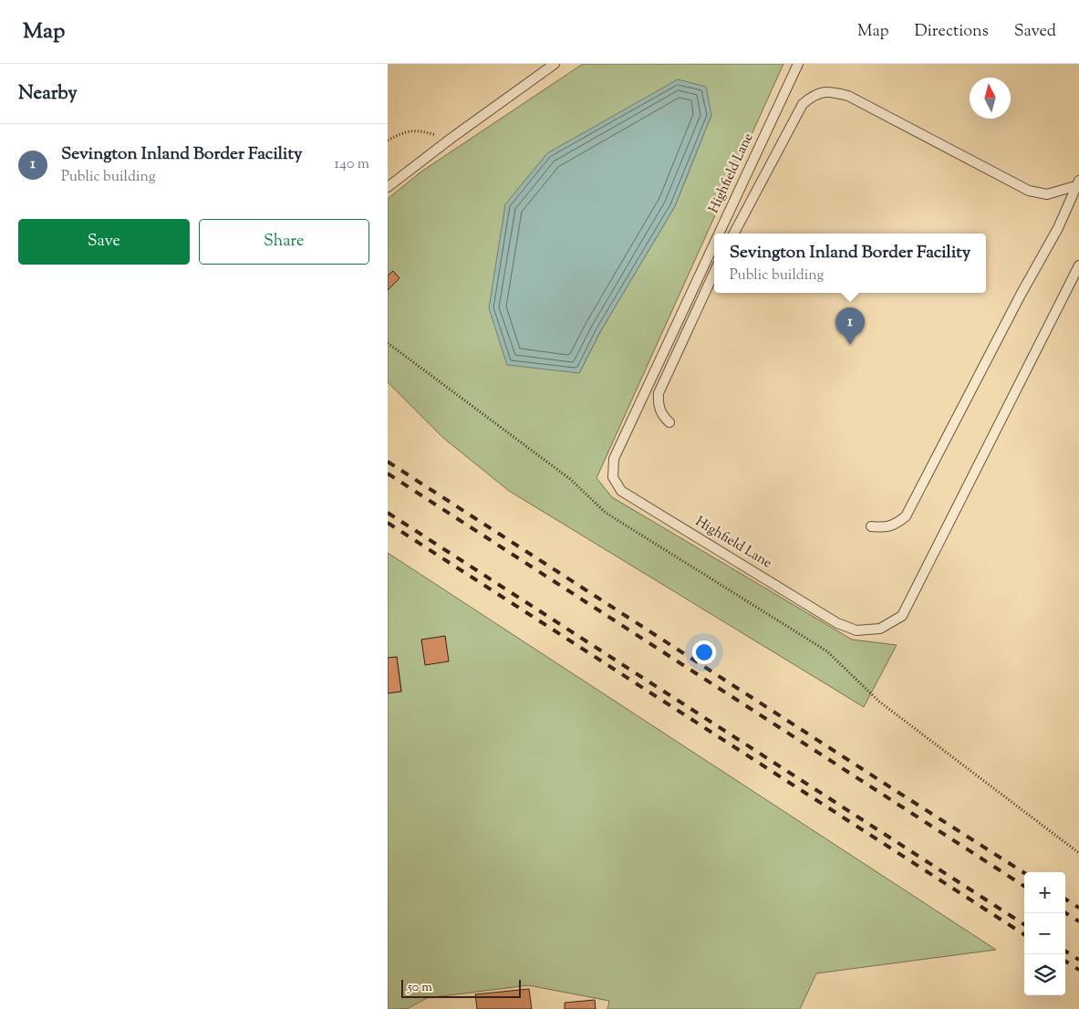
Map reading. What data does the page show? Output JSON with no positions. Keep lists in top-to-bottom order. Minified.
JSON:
{"streets":{"lane":["Highfield Lane"]},"scale_bar":"50 m","north":"top","page":{"header":"Map","nav":["Map","Directions","Saved"],"heading":"Nearby","list":[{"mark":"1","name":"Sevington Inland Border Facility","note":"Public building","value":"140 m"}],"buttons":["Save","Share"],"popup":["Sevington Inland Border Facility","Public building"],"pins":"1","map_buttons":["+","−"],"scale":"50 m"}}
